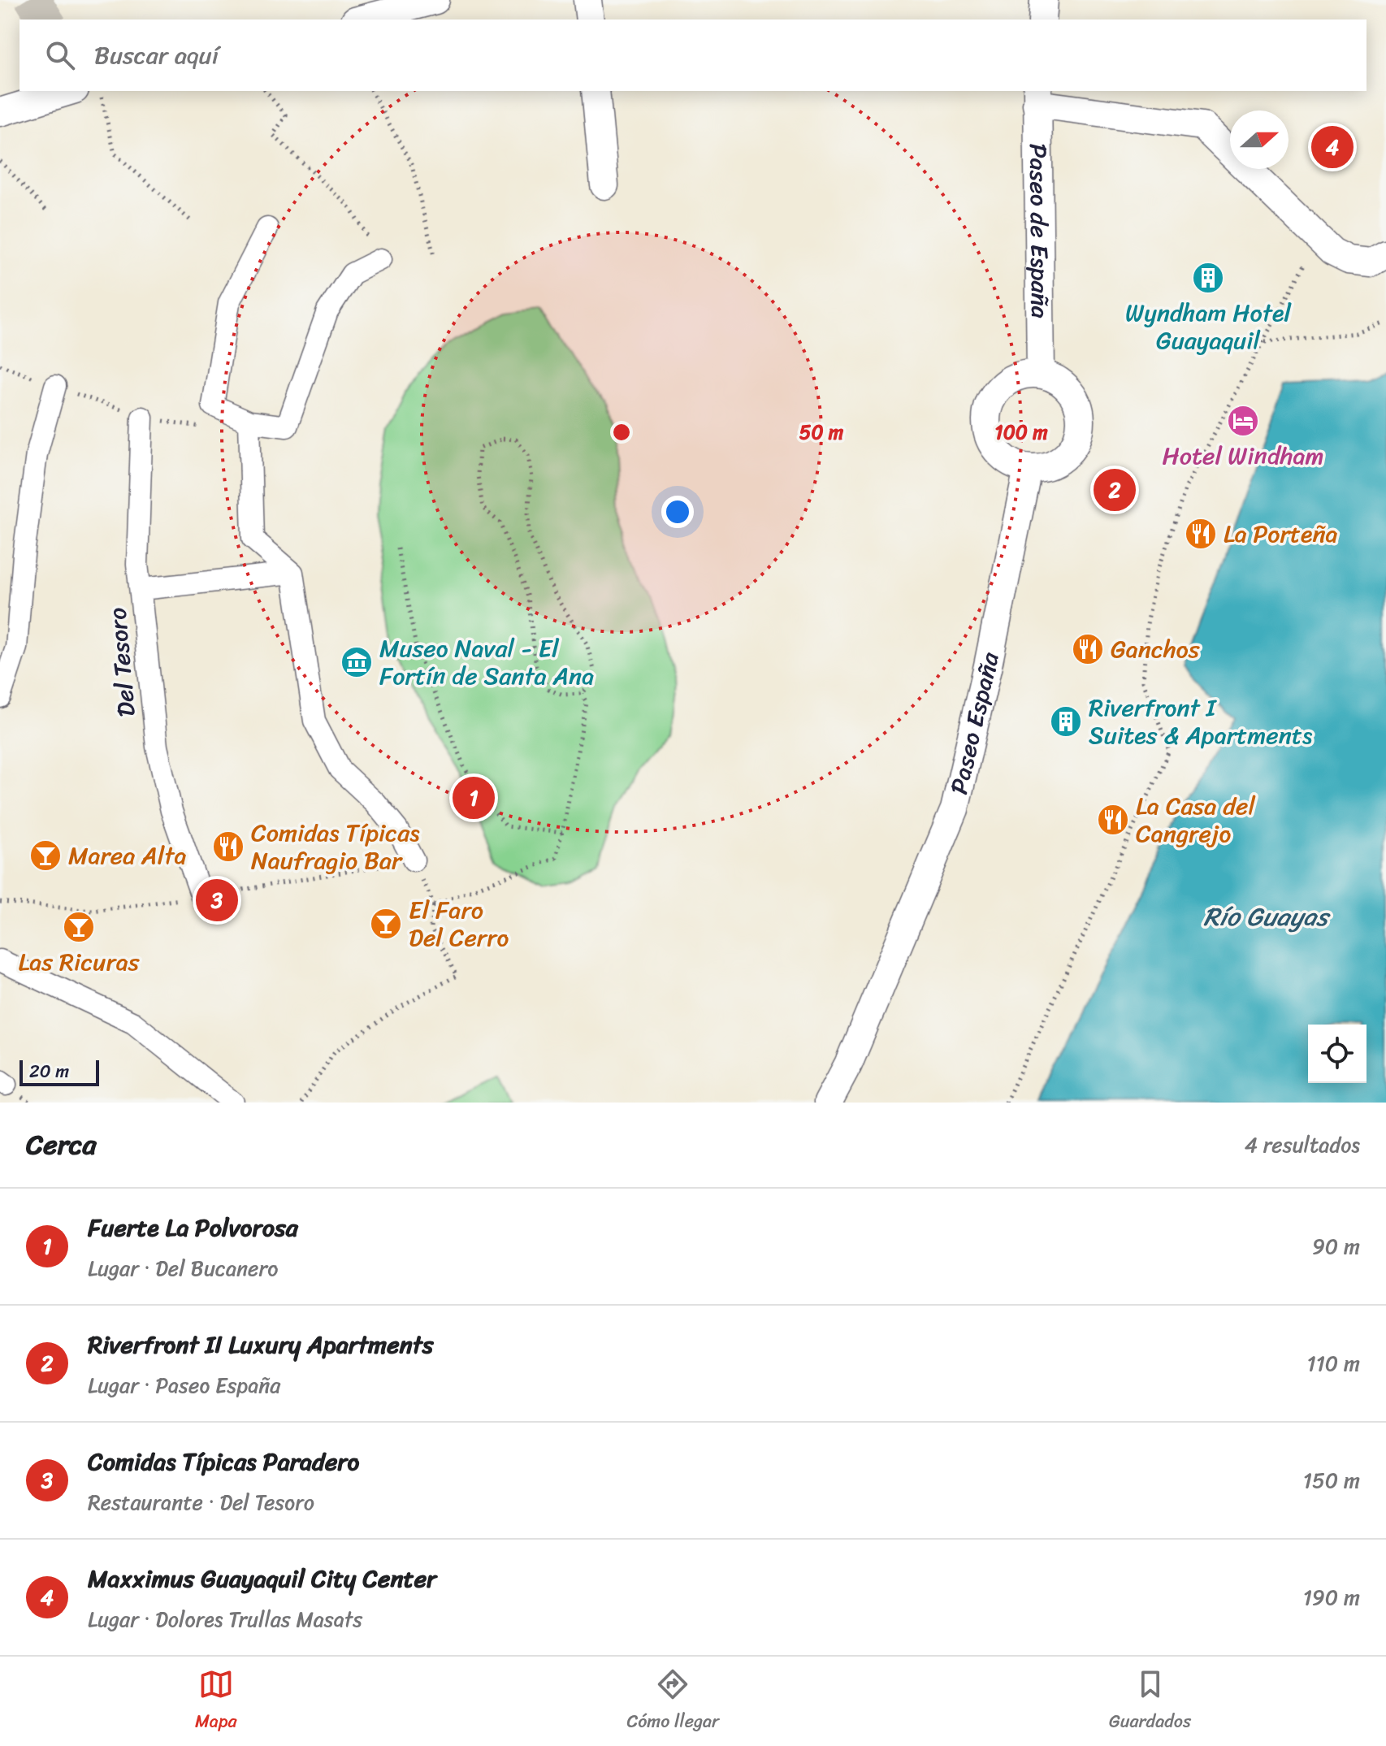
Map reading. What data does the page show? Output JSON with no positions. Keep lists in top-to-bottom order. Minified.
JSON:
{"streets":{"street":["Paseo de España","Del Tesoro","Paseo España"]},"crossings":[["Paseo de España","Paseo España"]],"water":["Río Guayas"],"places":{"building":["Wyndham Hotel Guayaquil","Riverfront I Suites & Apartments"],"hotel":["Hotel Windham"],"restaurant":["La Porteña","Ganchos","La Casa del Cangrejo","Comidas Típicas Naufragio Bar"],"museum":["Museo Naval - El Fortín de Santa Ana"],"bar":["Marea Alta","El Faro Del Cerro","Las Ricuras"]},"scale_bar":"20 m","north":"right","page":{"search":"Buscar aquí","pins":["4","2","1","3"],"scale":"20 m","heading":["Cerca","4 resultados"],"list":[{"mark":"1","name":"Fuerte La Polvorosa","note":"Lugar · Del Bucanero","value":"90 m"},{"mark":"2","name":"Riverfront II Luxury Apartments","note":"Lugar · Paseo España","value":"110 m"},{"mark":"3","name":"Comidas Típicas Paradero","note":"Restaurante · Del Tesoro","value":"150 m"},{"mark":"4","name":"Maxximus Guayaquil City Center","note":"Lugar · Dolores Trullas Masats","value":"190 m"}],"nav":["Mapa","Cómo llegar","Guardados"]},"rings":["50 m","100 m"]}
